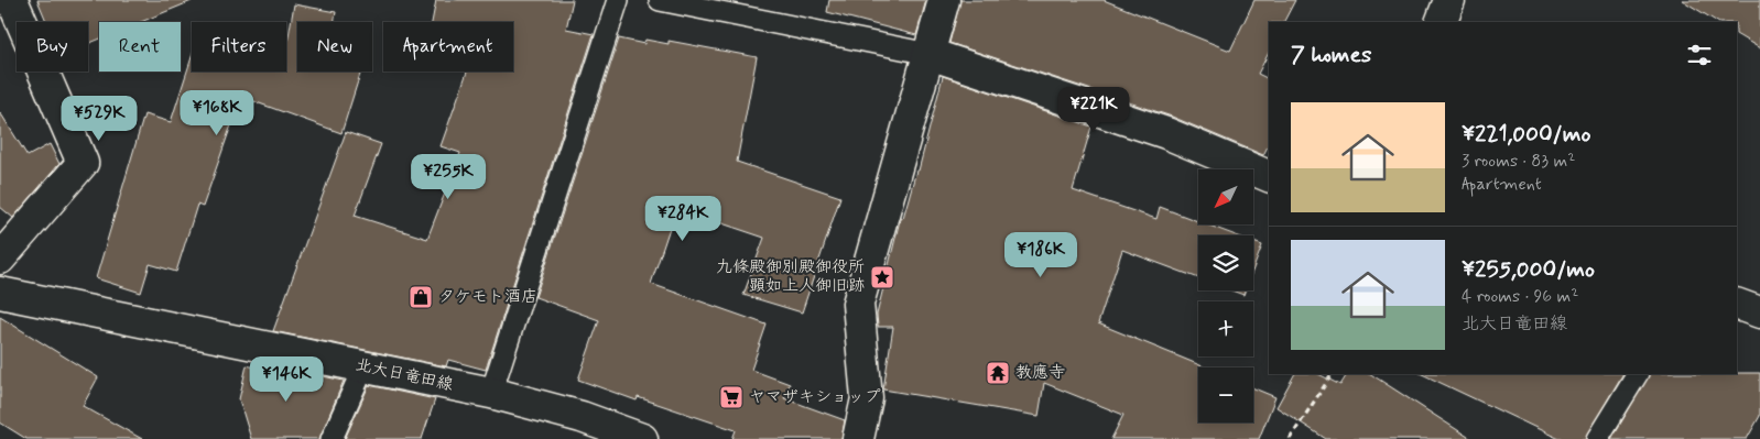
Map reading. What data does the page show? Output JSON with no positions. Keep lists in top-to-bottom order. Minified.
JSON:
{"streets":{"street":["北大日竜田線"]},"places":{"place":["九條殿御別殿御役所 顕如上人御旧跡"],"shop":["タケモト酒店"],"temple":["教應寺"],"supermarket":["ヤマザキショップ"]},"north":"bottom left","page":{"chip":["Buy","Rent","Filters","New","Apartment"],"heading":"7 homes","price":["¥221K","¥168K","¥529K","¥255K","¥284K","¥186K","¥146K"],"list":[{"name":"¥221,000/mo","note":"3 rooms · 83 m² · Apartment"},{"name":"¥255,000/mo","note":"4 rooms · 96 m² · 北大日竜田線"}],"map_buttons":["+","−"]}}
